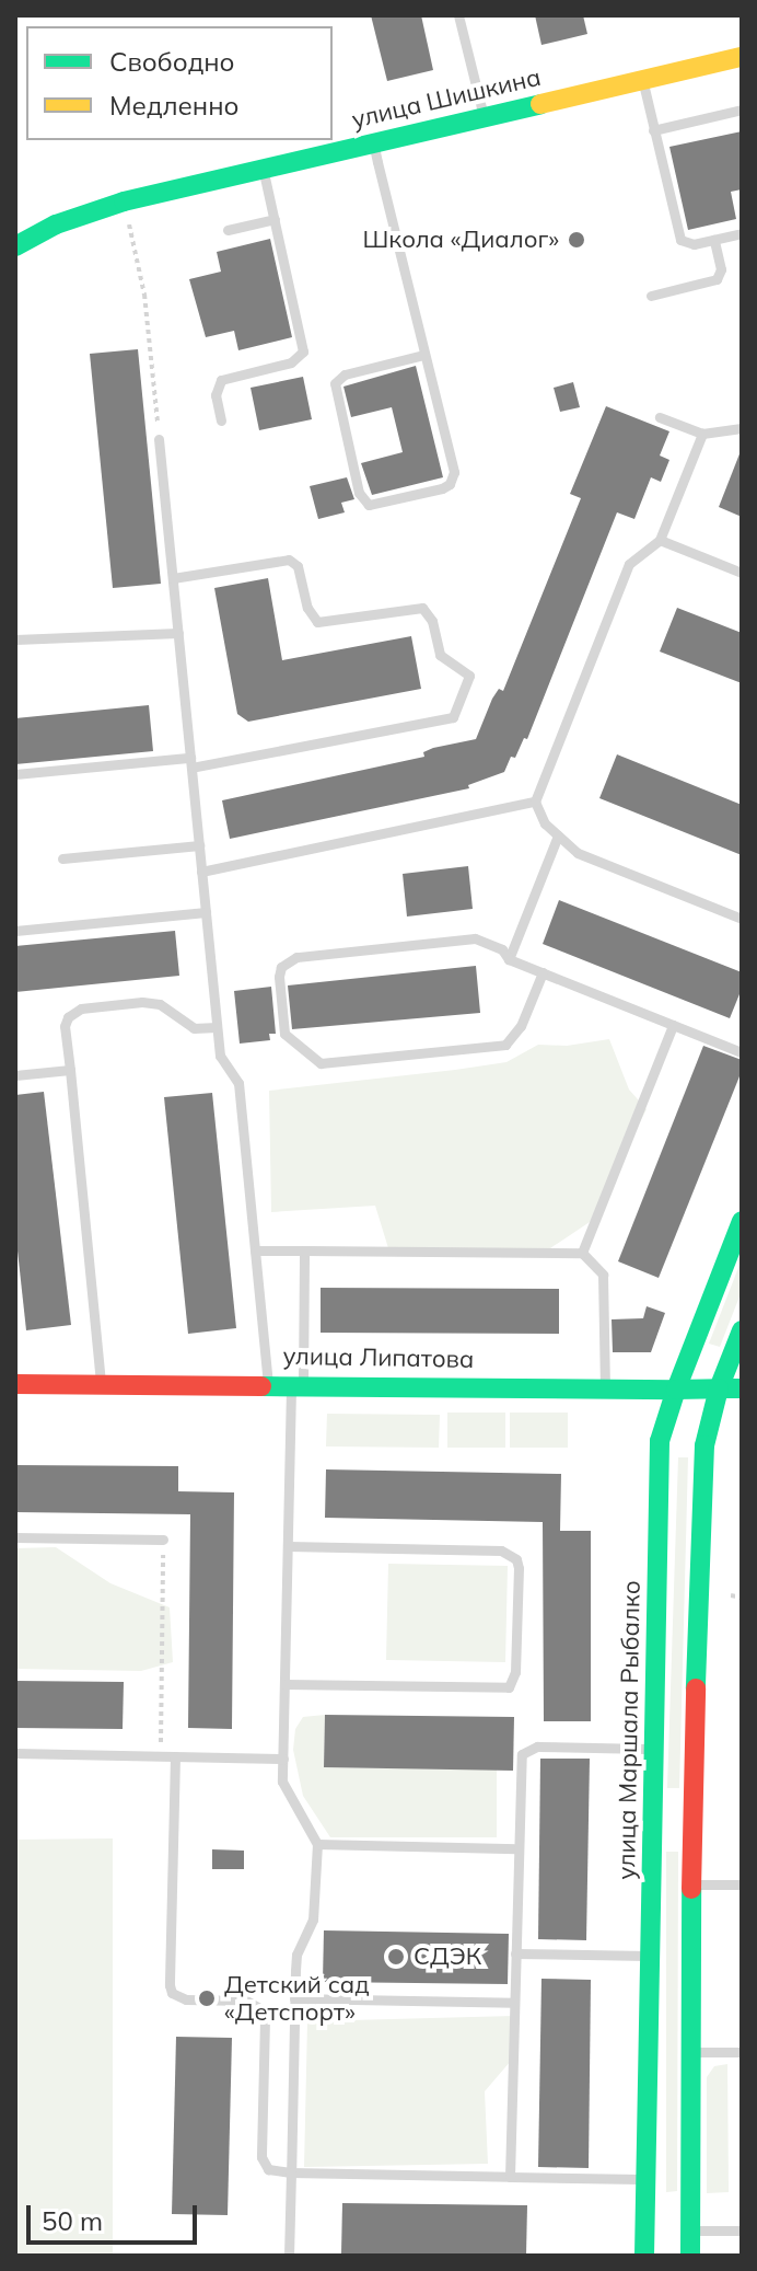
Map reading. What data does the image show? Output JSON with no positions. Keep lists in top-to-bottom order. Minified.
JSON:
{"streets":{"main road":["улица Шишкина","улица Липатова","улица Маршала Рыбалко"]},"crossings":[["улица Липатова","улица Маршала Рыбалко"]],"places":["Школа «Диалог»","СДЭК","Детский сад «Детспорт»"],"legend":["Свободно","Медленно"],"scale_bar":"50 m"}
